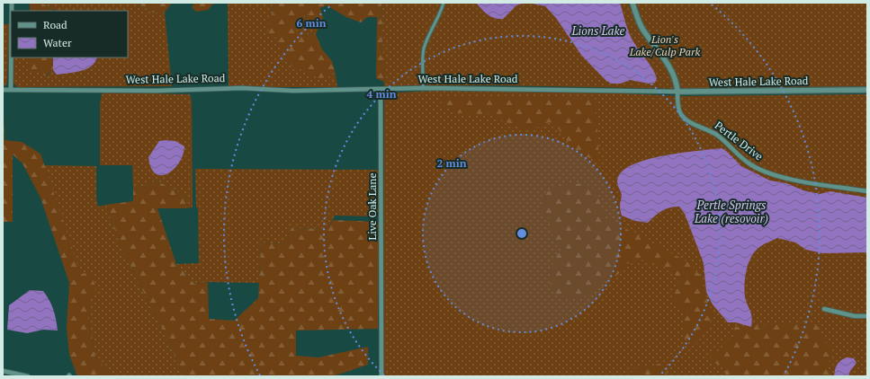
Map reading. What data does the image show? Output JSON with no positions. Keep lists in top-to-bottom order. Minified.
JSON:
{"streets":{"street":["West Hale Lake Road","Pertle Drive","Live Oak Lane"]},"crossings":[["West Hale Lake Road","Pertle Drive"],["West Hale Lake Road","Live Oak Lane"]],"water":["Lions Lake","Pertle Springs Lake (resovoir)"],"parks":["Lion's Lake/Culp Park"],"legend":["Road","Water"],"rings":["6 min","4 min","2 min"]}
